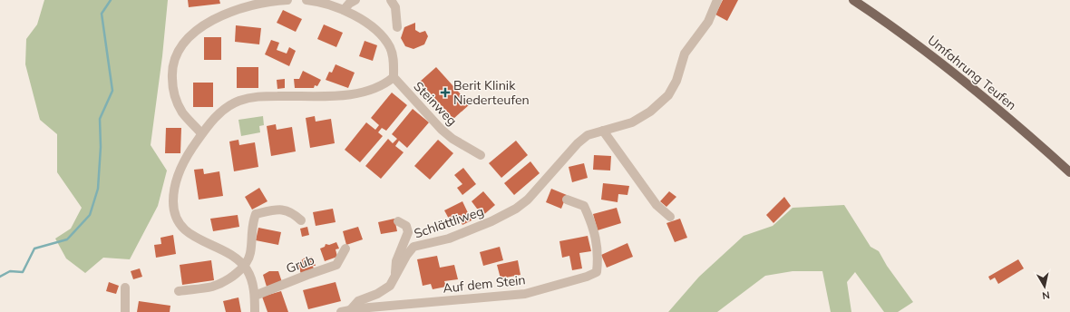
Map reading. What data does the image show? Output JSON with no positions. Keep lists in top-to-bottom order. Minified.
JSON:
{"streets":{"main road":["Umfahrung Teufen"],"street":["Steinweg","Schlättliweg","Grub","Auf dem Stein"]},"crossings":[["Schlättliweg","Auf dem Stein"]],"places":{"health":["Berit Klinik Niederteufen"]},"north":"bottom"}
